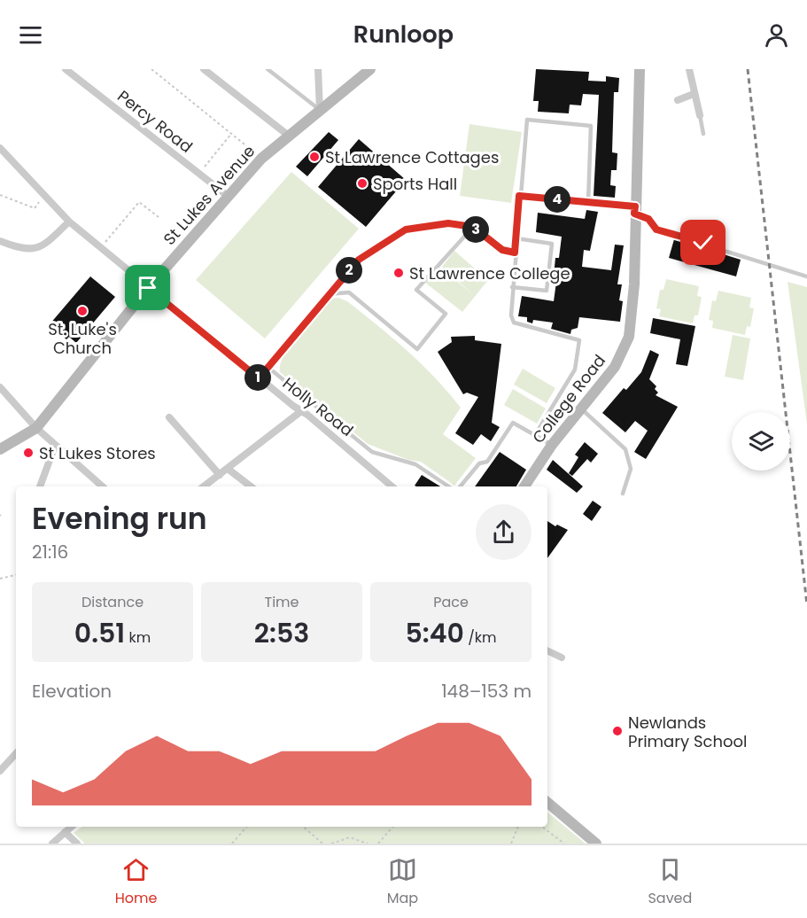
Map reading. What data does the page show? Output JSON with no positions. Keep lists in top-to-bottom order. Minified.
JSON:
{"streets":{"street":["Percy Road","St Lukes Avenue","College Road","Holly Road"]},"crossings":[["Percy Road","St Lukes Avenue"],["St Lukes Avenue","Holly Road"]],"places":["St Lawrence Cottages","Sports Hall","St Lawrence College","St. Luke's Church","St Lukes Stores","Newlands Primary School"],"page":{"header":"Runloop","pins":["4","3","2","1"],"heading":["Evening run","21:16"],"stats":[["Distance","0.51 km"],["Time","2:53"],["Pace","5:40 /km"]],"chart":["Elevation","148–153 m"],"tabs":["Home","Map","Saved"]}}
